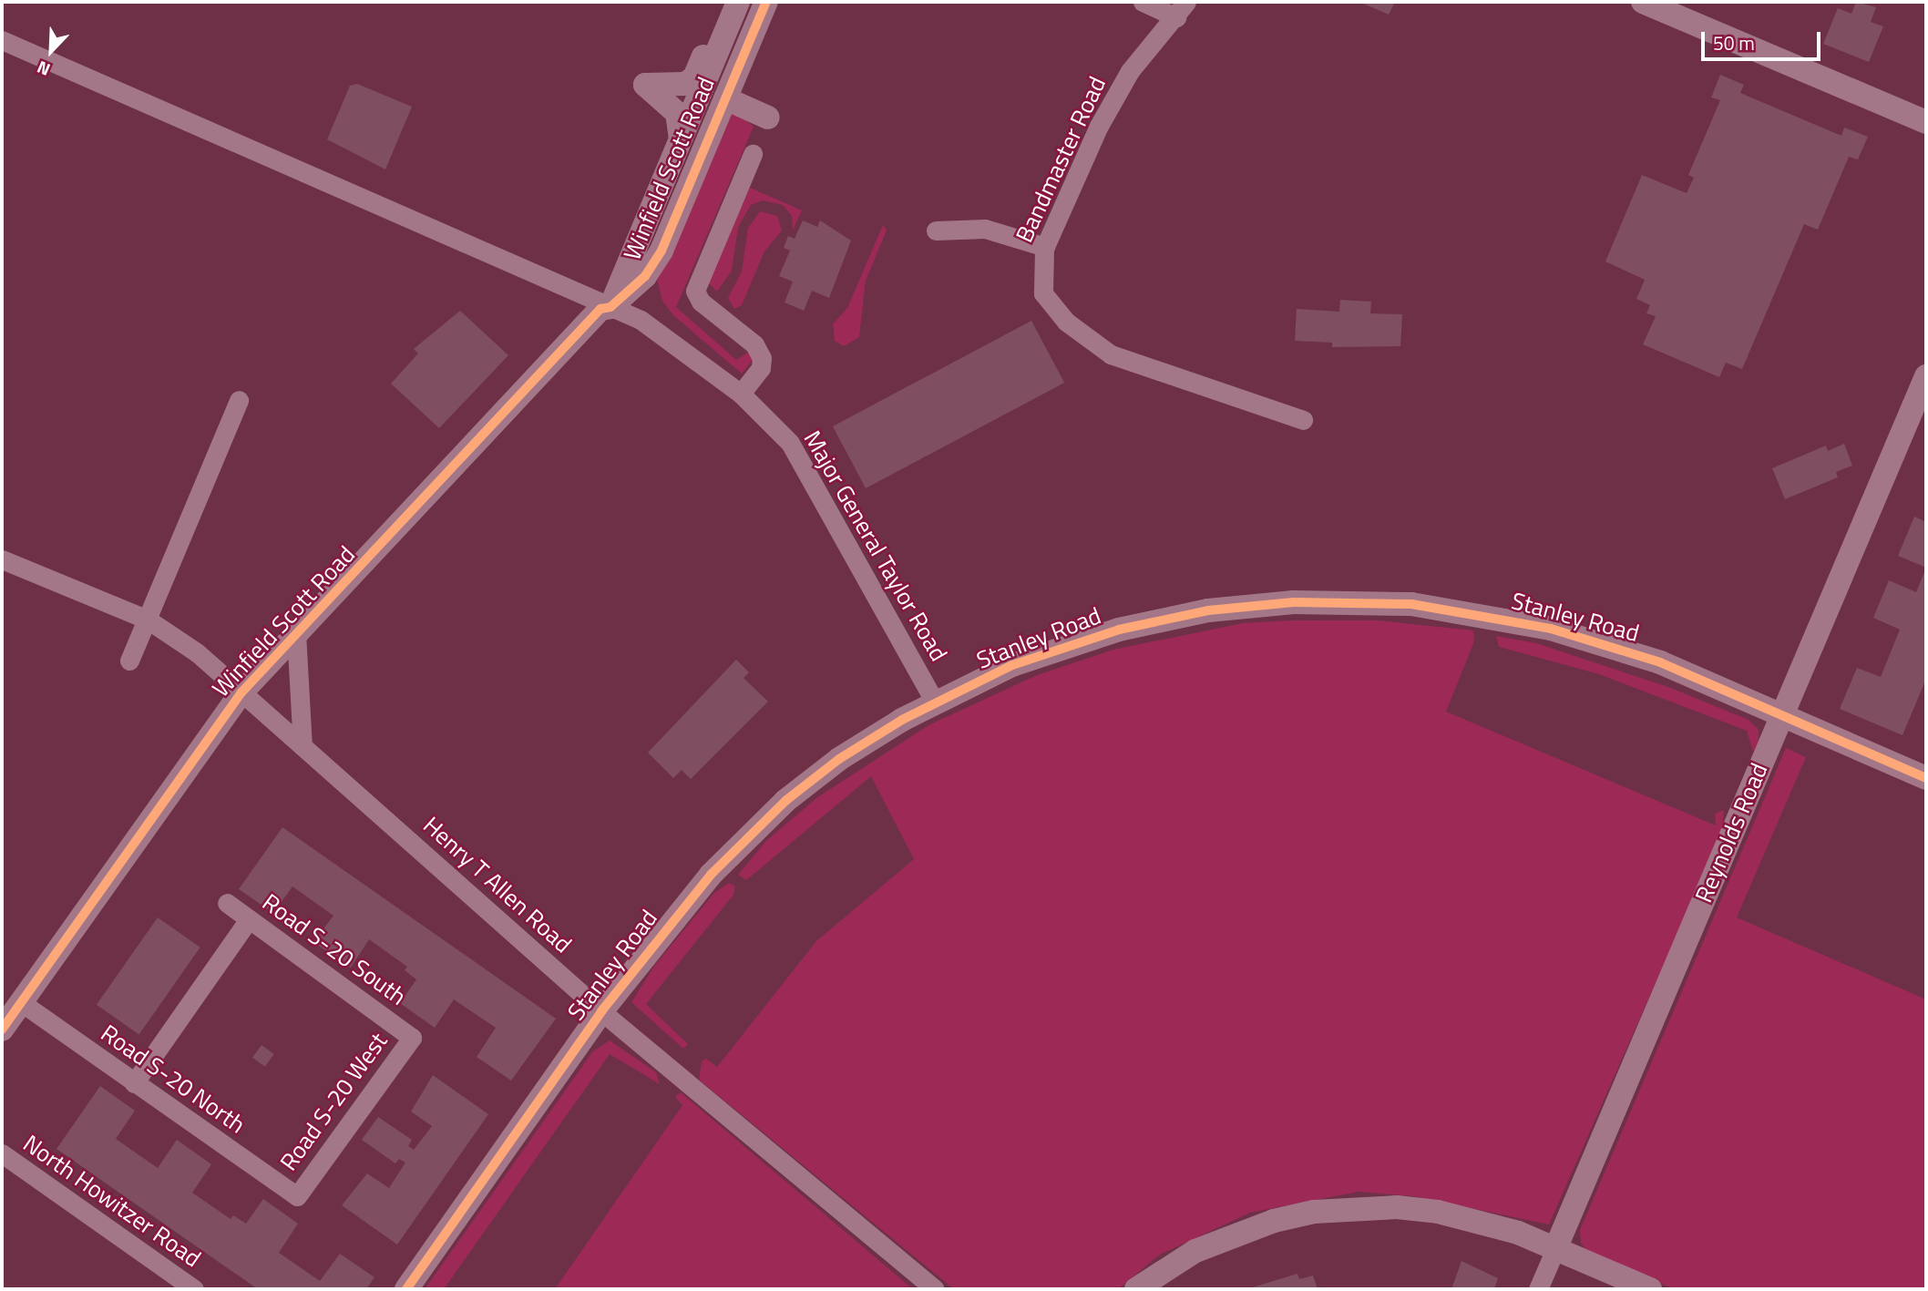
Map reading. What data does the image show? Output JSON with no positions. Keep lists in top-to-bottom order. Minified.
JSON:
{"streets":{"street":["Bandmaster Road","Winfield Scott Road","Major General Taylor Road","Stanley Road","Reynolds Road","Henry T Allen Road","Road S-20 South","Road S-20 North","Road S-20 West","North Howitzer Road"]},"crossings":[["Winfield Scott Road","Major General Taylor Road"],["Winfield Scott Road","Henry T Allen Road"],["Winfield Scott Road","Road S-20 North"],["Major General Taylor Road","Stanley Road"],["Stanley Road","Reynolds Road"],["Stanley Road","Henry T Allen Road"],["Road S-20 South","Road S-20 West"],["Road S-20 North","Road S-20 West"]],"scale_bar":"50 m","north":"bottom left"}
